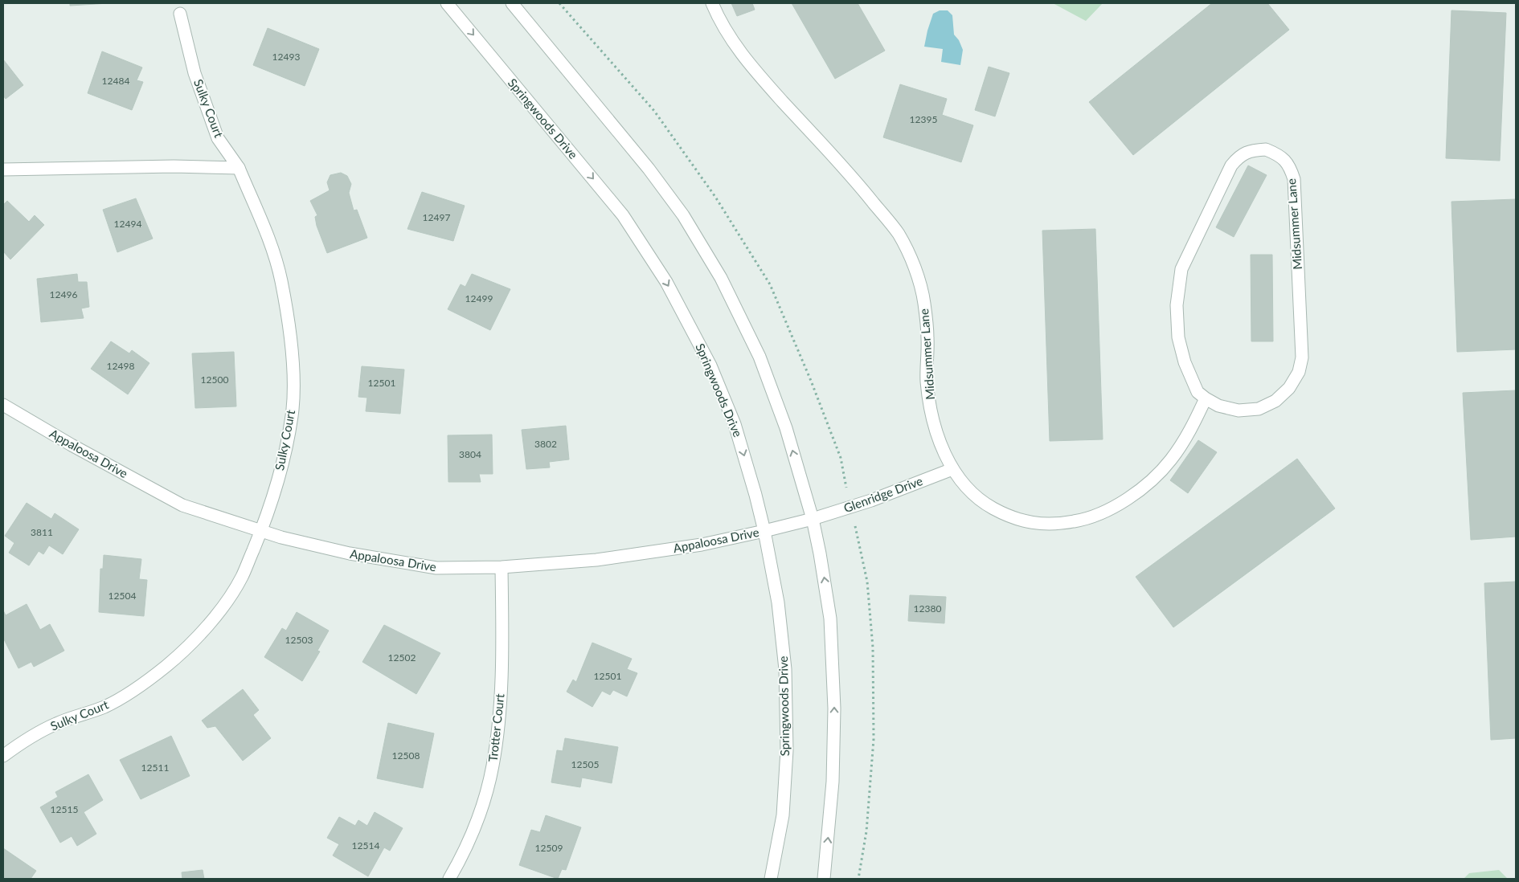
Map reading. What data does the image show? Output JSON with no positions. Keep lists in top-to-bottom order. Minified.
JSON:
{"streets":{"street":["Sulky Court","Springwoods Drive","Midsummer Lane","Appaloosa Drive","Glenridge Drive","Trotter Court"]},"crossings":[["Sulky Court","Appaloosa Drive"],["Springwoods Drive","Appaloosa Drive"],["Midsummer Lane","Glenridge Drive"],["Appaloosa Drive","Glenridge Drive"],["Appaloosa Drive","Trotter Court"]],"house_numbers":["12493","12484","12395","12497","12494","12496","12499","12498","12500","12501","3802","3804","3811","12504","12380","12503","12502","12501","12508","12505","12511","12515","12514","12509"]}
